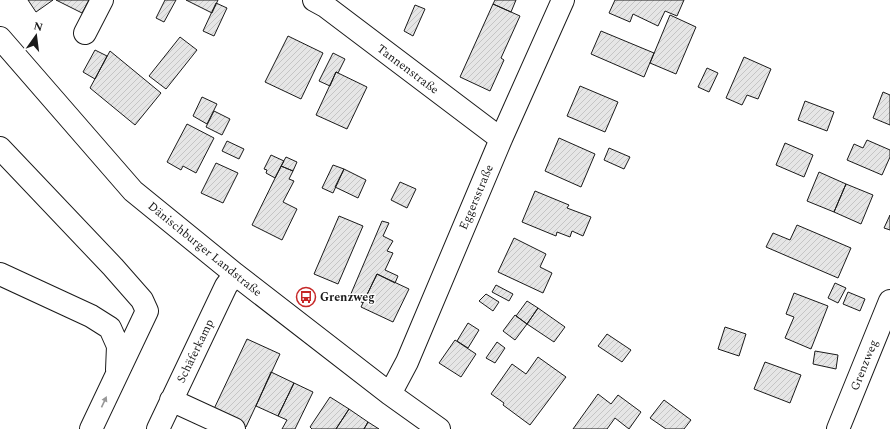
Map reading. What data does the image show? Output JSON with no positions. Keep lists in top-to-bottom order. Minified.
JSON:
{"streets":{"street":["Tannenstraße","Eggersstraße","Dänischburger Landstraße","Schäferkamp","Grenzweg"]},"crossings":[["Tannenstraße","Eggersstraße"],["Eggersstraße","Dänischburger Landstraße"],["Dänischburger Landstraße","Schäferkamp"]],"places":{"bus stop":["Grenzweg"]},"north":"top"}
